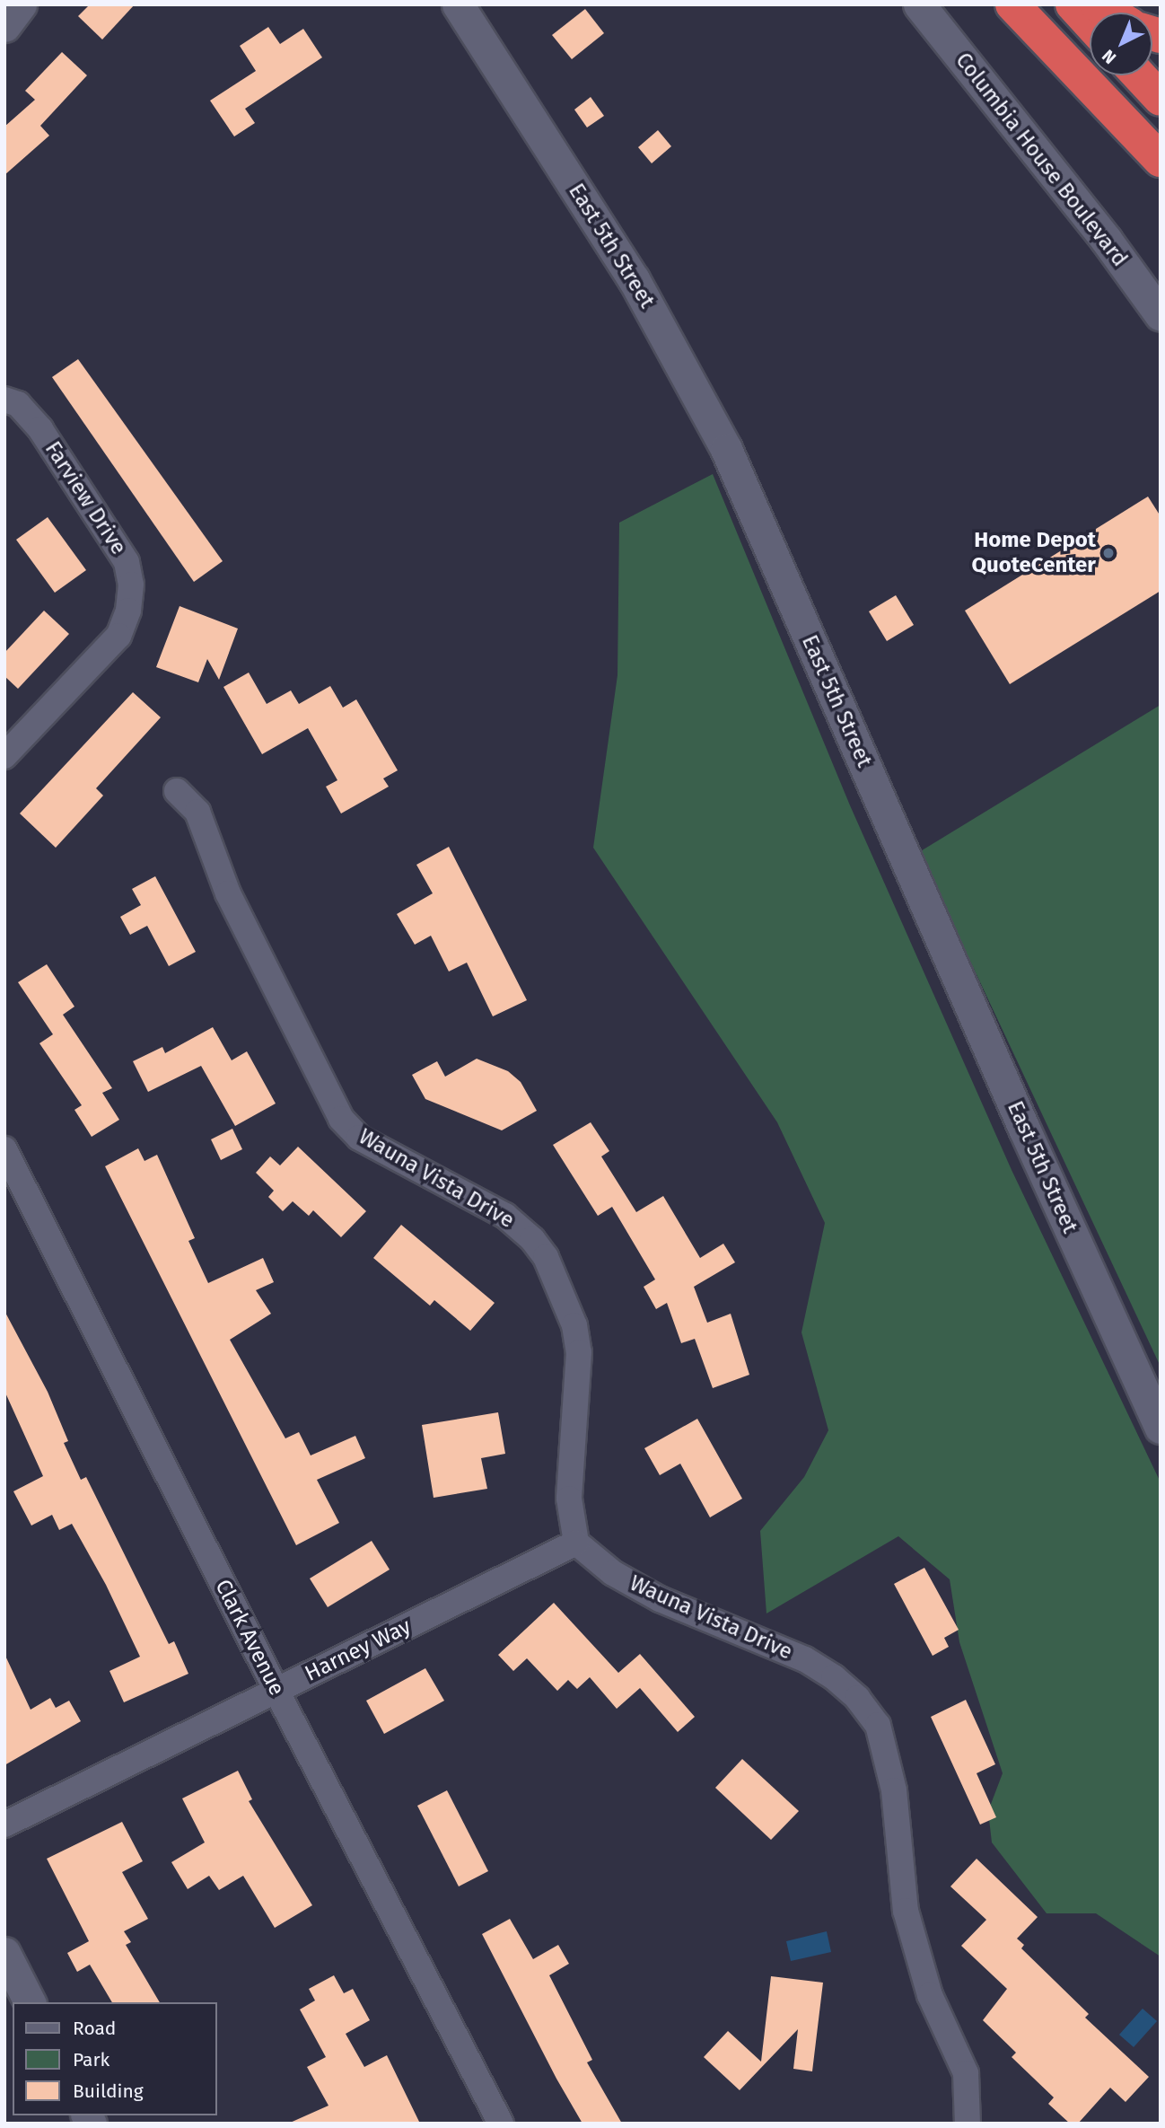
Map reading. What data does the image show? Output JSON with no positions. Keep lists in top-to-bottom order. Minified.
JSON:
{"streets":{"street":["Columbia House Boulevard","East 5th Street","Farview Drive","Wauna Vista Drive","Clark Avenue","Harney Way"]},"crossings":[["Wauna Vista Drive","Harney Way"],["Clark Avenue","Harney Way"]],"places":["Home Depot QuoteCenter"],"legend":["Road","Park","Building"],"north":"bottom left"}
